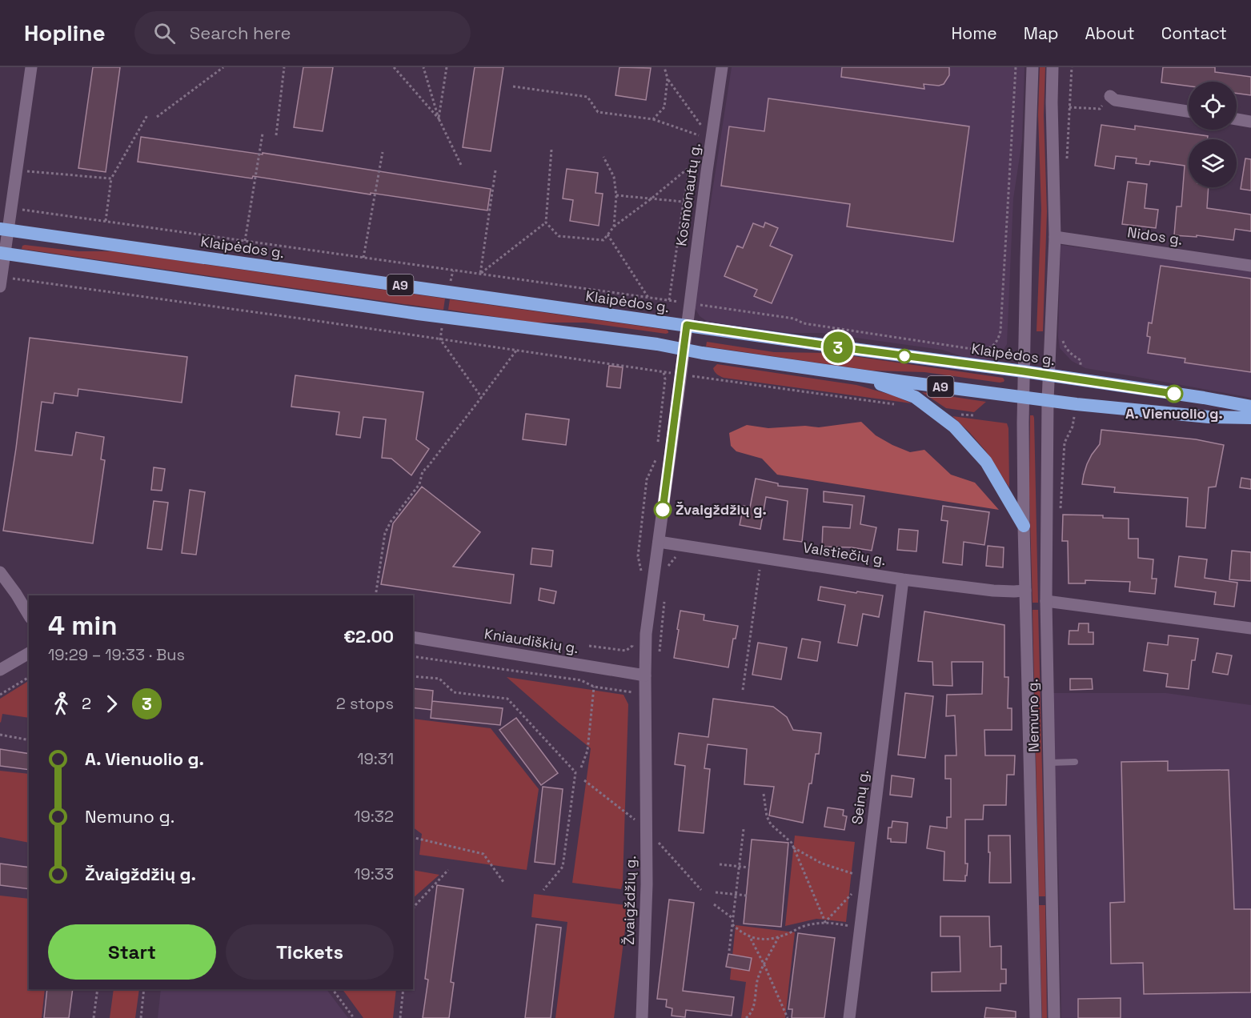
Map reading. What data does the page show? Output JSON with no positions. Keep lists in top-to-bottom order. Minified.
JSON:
{"streets":{"highway":["Klaipėdos g.","A9"],"main road":["Kosmonautų g.","Nidos g.","Valstiečių g.","Kniaudiškių g.","Nemuno g.","Seinų g.","Žvaigždžių g."]},"crossings":[["Kosmonautų g.","Klaipėdos g."],["Kosmonautų g.","Žvaigždžių g."],["Nidos g.","Nemuno g."],["Klaipėdos g.","Nemuno g."],["Klaipėdos g.","Žvaigždžių g."],["A9","Nemuno g."],["A9","Žvaigždžių g."],["Valstiečių g.","Nemuno g."],["Valstiečių g.","Seinų g."],["Valstiečių g.","Žvaigždžių g."],["Kniaudiškių g.","Žvaigždžių g."]],"places":["A. Vienuolio g.","Žvaigždžių g."],"lines":["bus line 3"],"page":{"header":"Hopline","search":"Search here","nav":["Home","Map","About","Contact"],"on_map":"3","heading":["4 min","19:29 – 19:33 · Bus","€2.00"],"legs":["2","3","2 stops"],"list":[{"name":"A. Vienuolio g.","value":"19:31"},{"name":"Nemuno g.","value":"19:32"},{"name":"Žvaigždžių g.","value":"19:33"}],"buttons":["Start","Tickets"]}}
